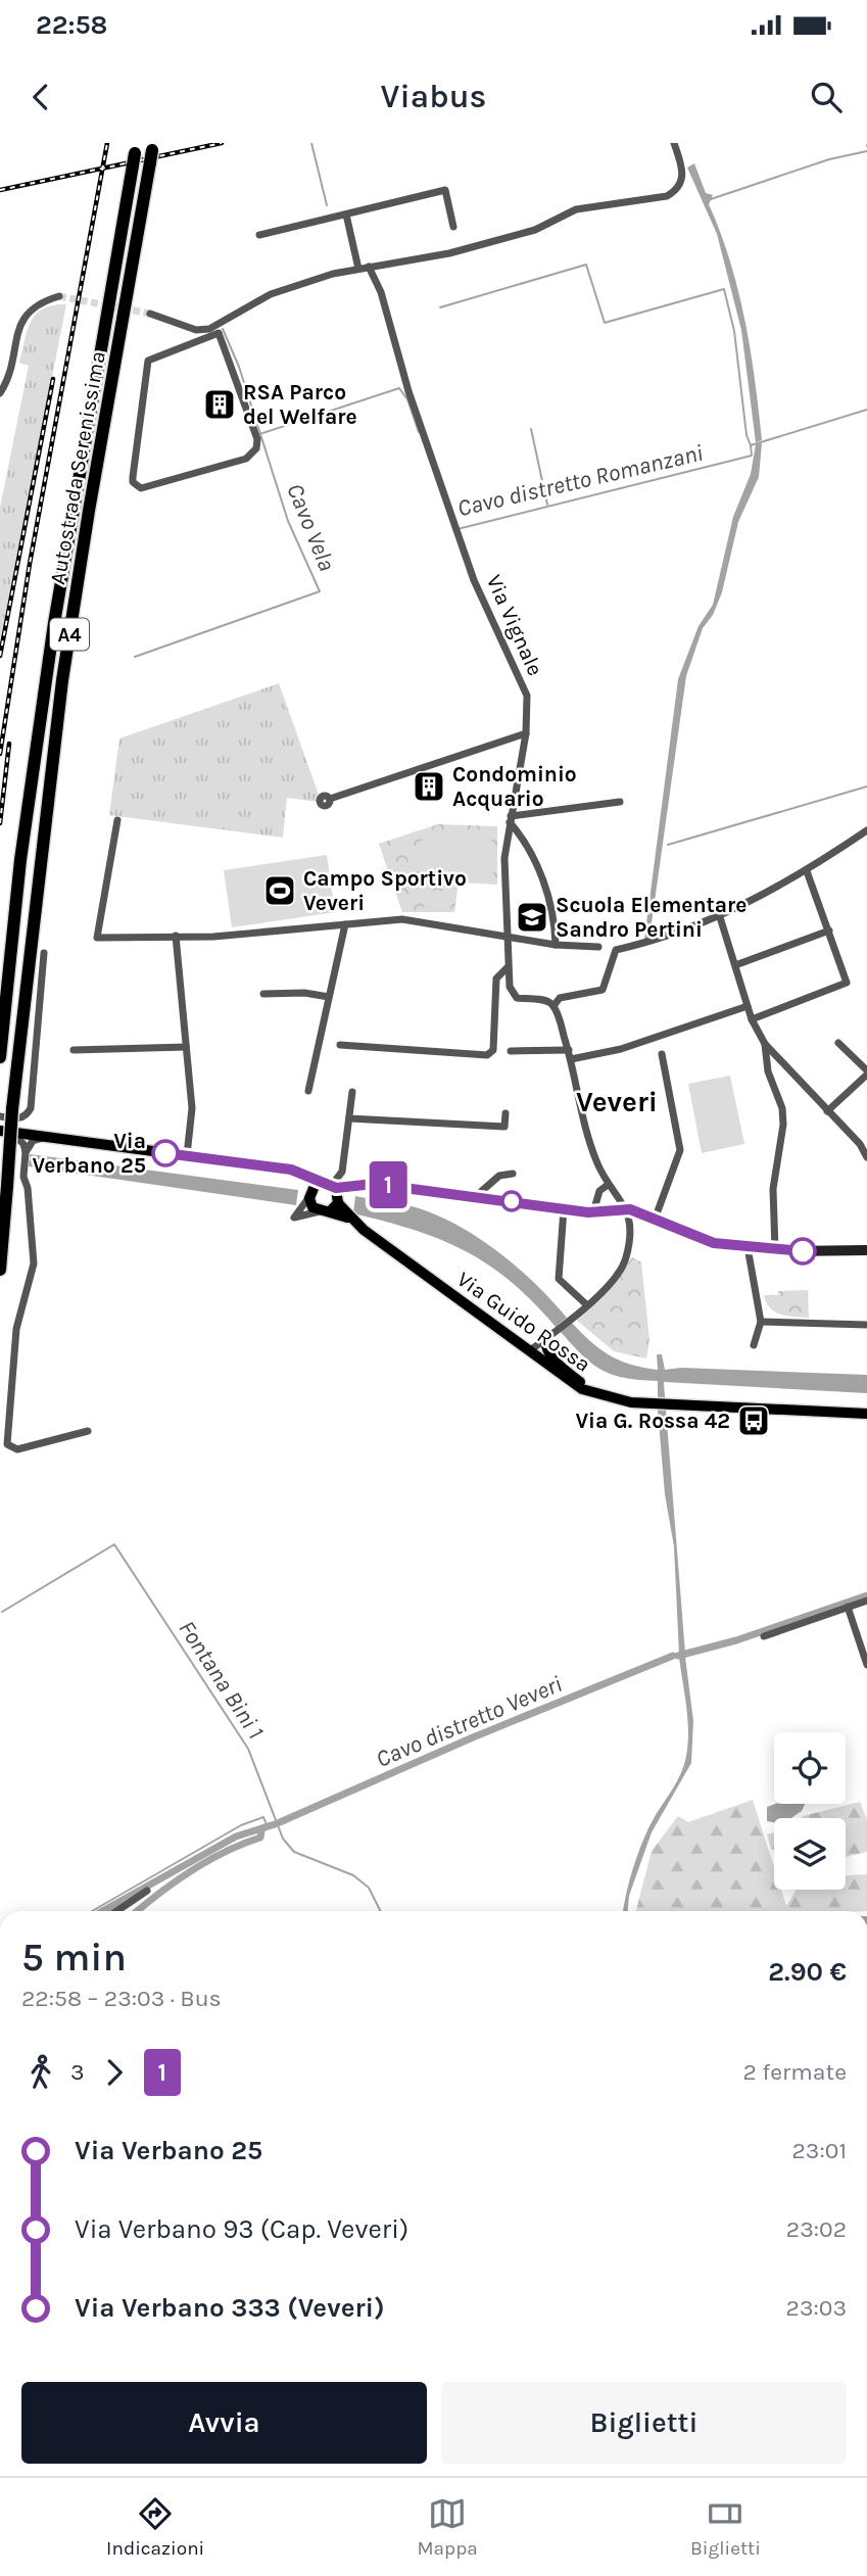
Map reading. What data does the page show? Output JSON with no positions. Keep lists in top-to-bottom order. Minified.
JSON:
{"streets":{"highway":["Autostrada Serenissima","A4"],"main road":["Via Guido Rossa"],"street":["Via Vignale"]},"districts":["Veveri"],"water":["Cavo distretto Romanzani","Cavo Vela","Fontana Bini 1","Cavo distretto Veveri"],"places":{"building":["RSA Parco del Welfare","Condominio Acquario"],"sports":["Campo Sportivo Veveri"],"school or university":["Scuola Elementare Sandro Pertini"],"other":["Via Verbano 25"],"bus stop":["Via G. Rossa 42"]},"lines":["bus line 1"],"page":{"status":"22:58","header":"Viabus","on_map":"1","heading":["5 min","22:58 – 23:03 · Bus","2.90 €"],"legs":["3","1","2 fermate"],"list":[{"name":"Via Verbano 25","value":"23:01"},{"name":"Via Verbano 93 (Cap. Veveri)","value":"23:02"},{"name":"Via Verbano 333 (Veveri)","value":"23:03"}],"buttons":["Avvia","Biglietti"],"tabs":["Indicazioni","Mappa","Biglietti"]}}
